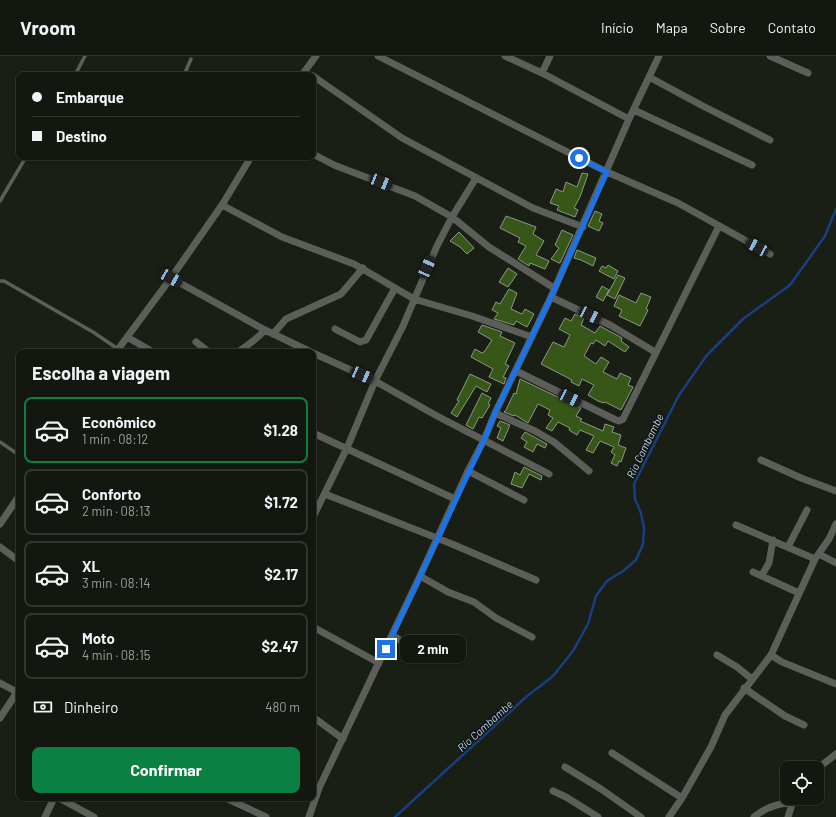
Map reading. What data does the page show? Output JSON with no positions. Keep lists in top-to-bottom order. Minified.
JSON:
{"water":["Rio Cambambe"],"page":{"header":"Vroom","nav":["Início","Mapa","Sobre","Contato"],"banner":["Embarque","Destino"],"heading":"Escolha a viagem","list":[{"name":"Econômico","note":"1 min · 08:12","value":"$1.28"},{"name":"Conforto","note":"2 min · 08:13","value":"$1.72"},{"name":"XL","note":"3 min · 08:14","value":"$2.17"},{"name":"Moto","note":"4 min · 08:15","value":"$2.47"}],"bubble":"2 min","pay":["Dinheiro","480 m"],"buttons":"Confirmar"}}
